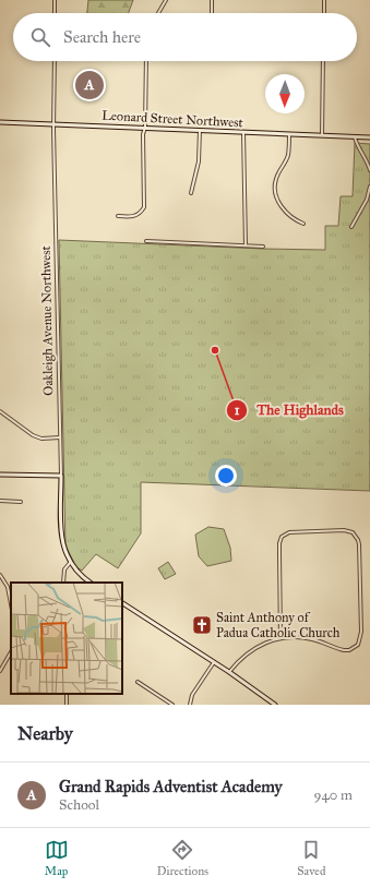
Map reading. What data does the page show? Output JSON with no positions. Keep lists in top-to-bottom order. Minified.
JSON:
{"streets":{"main road":["Leonard Street Northwest","Oakleigh Avenue Northwest"]},"crossings":[["Leonard Street Northwest","Oakleigh Avenue Northwest"]],"places":{"other":["The Highlands"],"church":["Saint Anthony of Padua Catholic Church"]},"north":"bottom","page":{"search":"Search here","pins":"A","heading":"Nearby","list":[{"mark":"A","name":"Grand Rapids Adventist Academy","note":"School","value":"940 m"}],"nav":["Map","Directions","Saved"]}}
